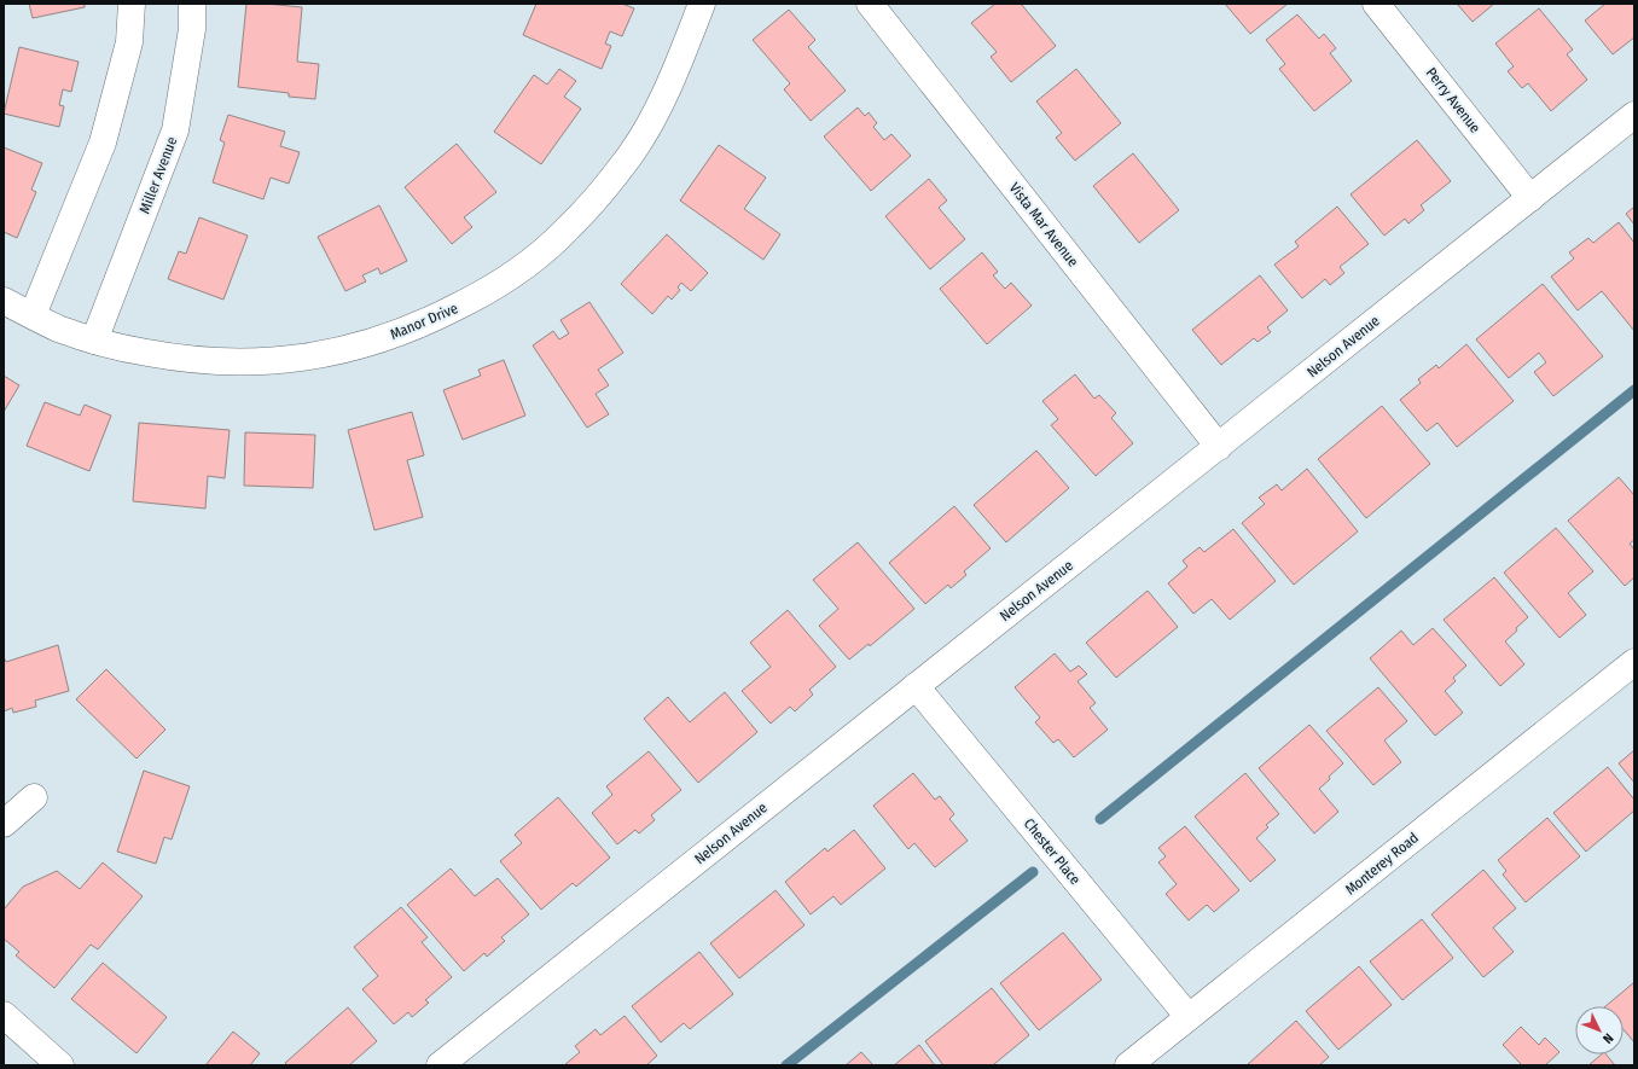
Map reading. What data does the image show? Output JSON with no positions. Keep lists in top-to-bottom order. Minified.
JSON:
{"streets":{"street":["Perry Avenue","Miller Avenue","Vista Mar Avenue","Manor Drive","Nelson Avenue","Chester Place","Monterey Road"]},"crossings":[["Perry Avenue","Nelson Avenue"],["Miller Avenue","Manor Drive"],["Vista Mar Avenue","Nelson Avenue"],["Nelson Avenue","Chester Place"],["Chester Place","Monterey Road"]],"north":"bottom right"}
